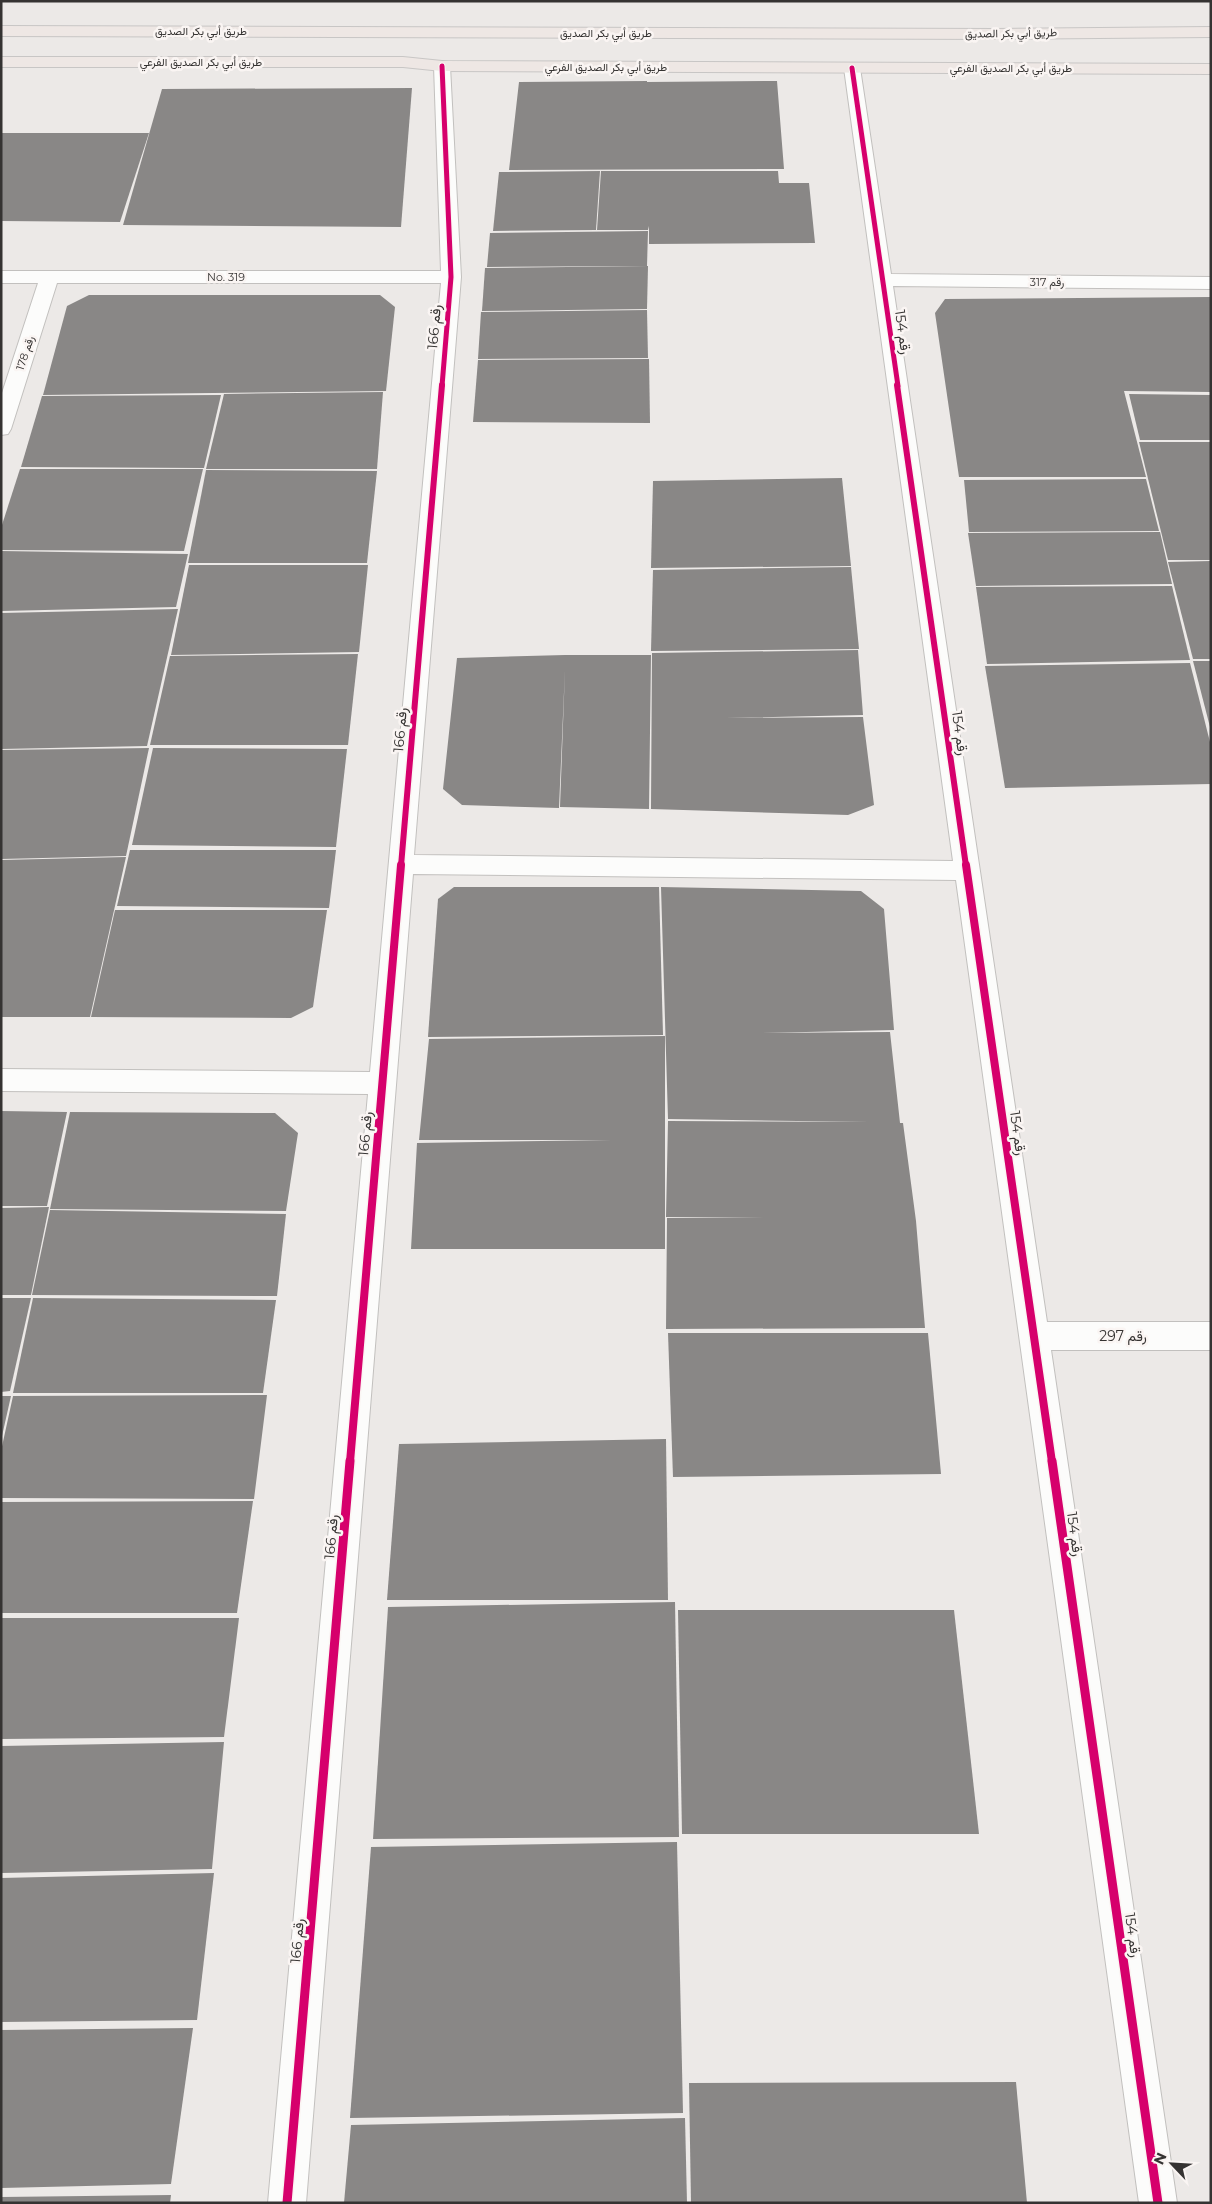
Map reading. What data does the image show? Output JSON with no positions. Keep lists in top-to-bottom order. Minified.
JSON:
{"streets":{"main road":["طريق أبي بكر الصديق","طريق أبي بكر الصديق الفرعي"],"street":["No. 319","رقم 317","رقم 166","رقم 154","رقم 178","رقم 297"]},"crossings":[["طريق أبي بكر الصديق الفرعي","رقم 166"],["طريق أبي بكر الصديق الفرعي","رقم 154"],["No. 319","رقم 166"],["No. 319","رقم 178"],["رقم 317","رقم 154"],["رقم 154","رقم 297"]],"north":"top left"}
